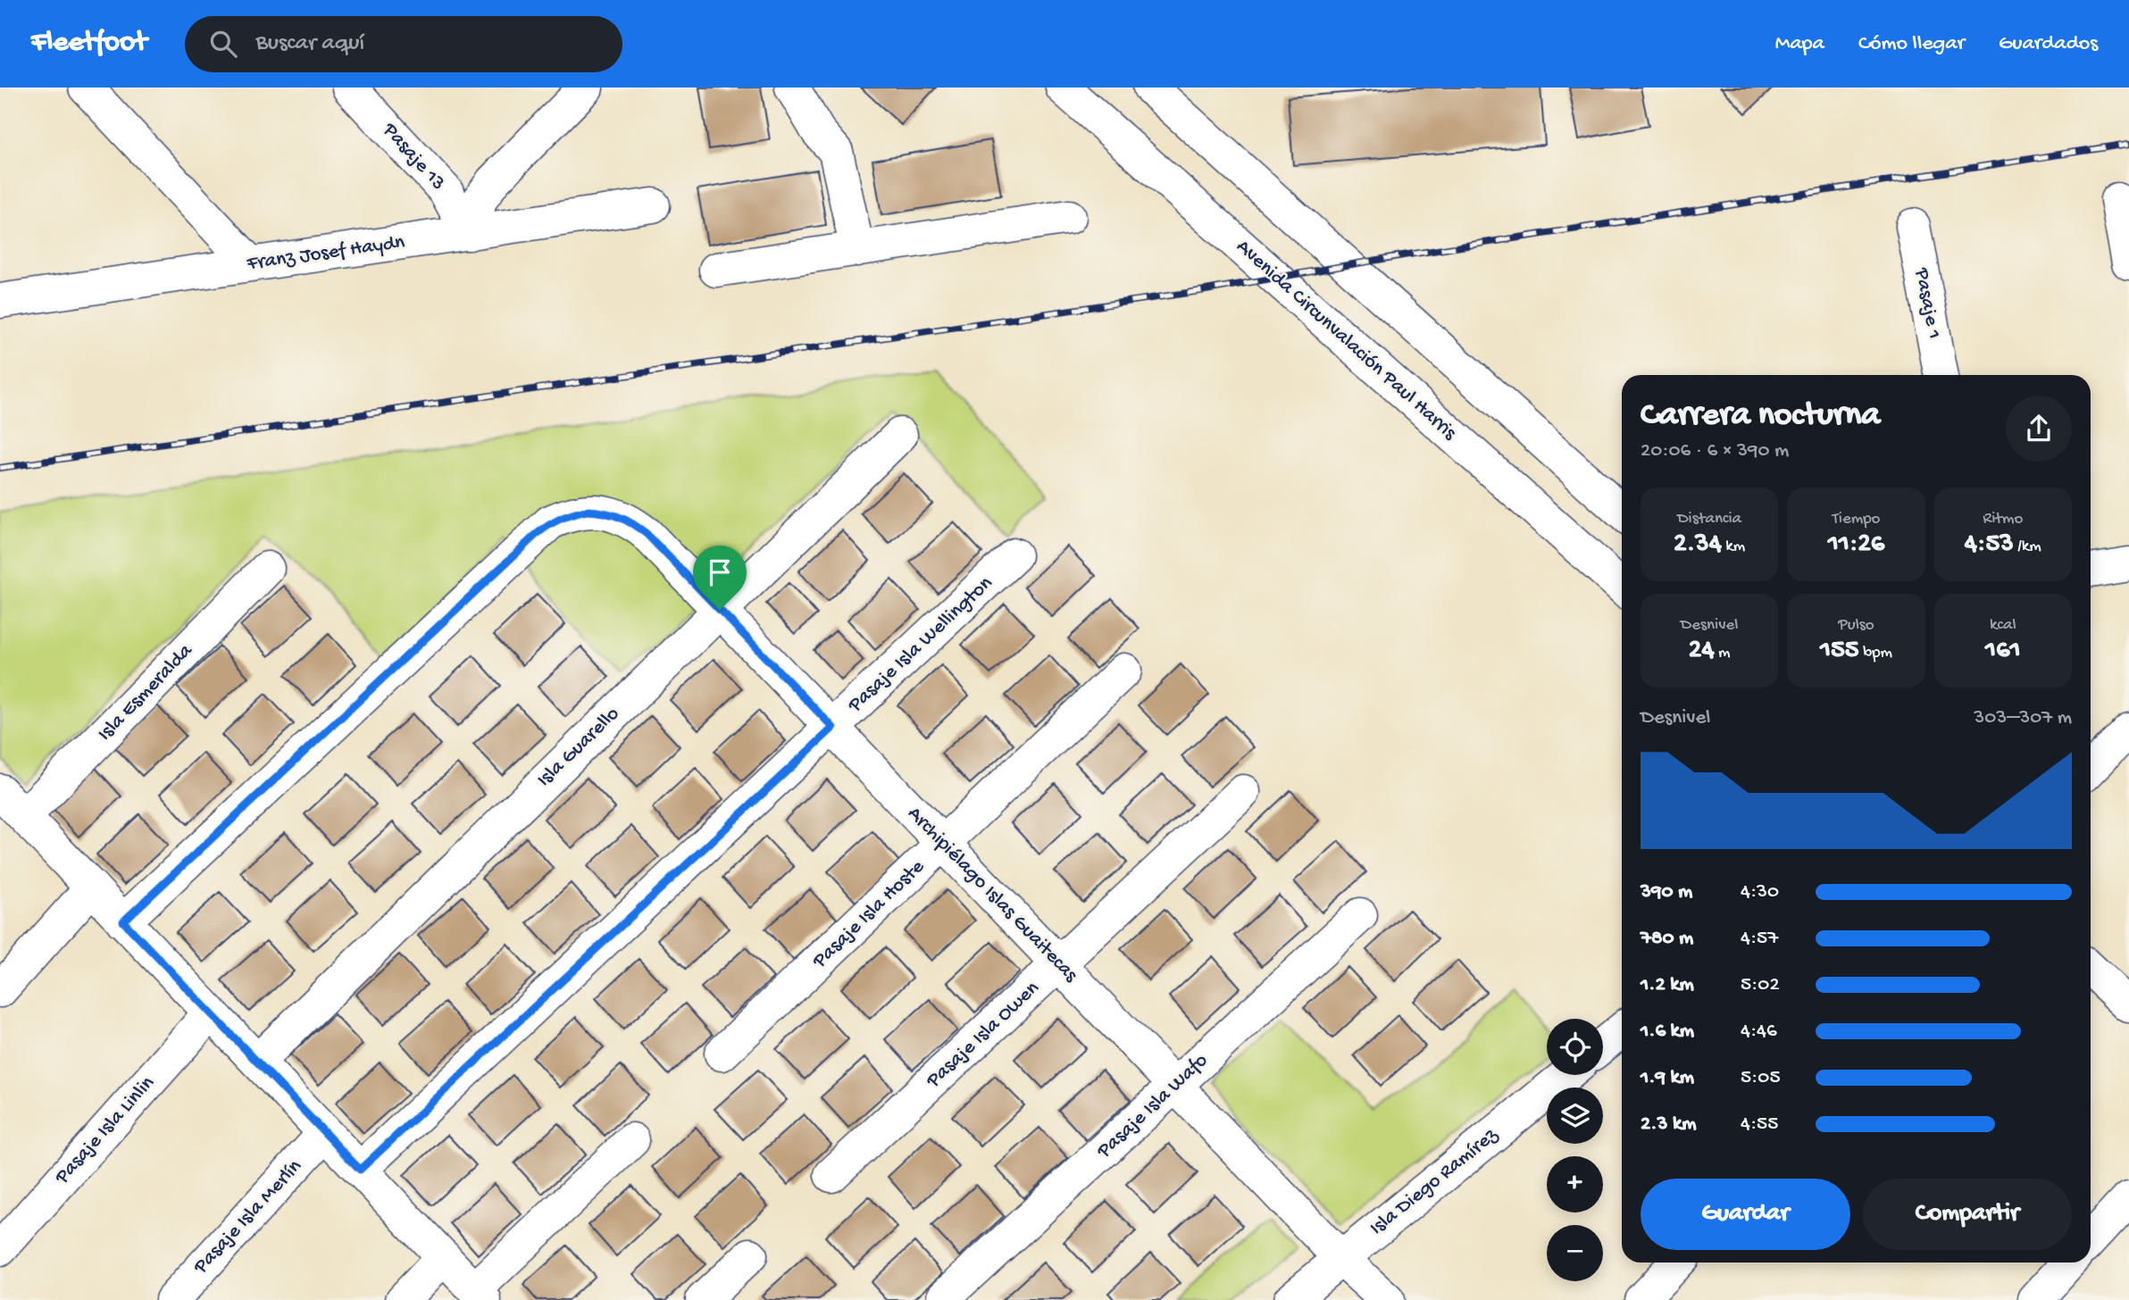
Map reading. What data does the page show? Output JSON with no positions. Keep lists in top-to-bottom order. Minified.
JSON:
{"streets":{"street":["Pasaje 13","Franz Josef Haydn","Pasaje 1","Avenida Circunvalación Paul Harris","Pasaje Isla Wellington","Isla Esmeralda","Isla Guarello","Archipiélago Islas Guaitecas","Pasaje Isla Hoste","Pasaje Isla Owen","Pasaje Isla Wafo","Pasaje Isla Linlin","Isla Diego Ramírez","Pasaje Isla Merlín"]},"crossings":[["Pasaje 13","Franz Josef Haydn"],["Pasaje Isla Wellington","Archipiélago Islas Guaitecas"],["Isla Guarello","Archipiélago Islas Guaitecas"],["Archipiélago Islas Guaitecas","Pasaje Isla Hoste"],["Archipiélago Islas Guaitecas","Pasaje Isla Owen"],["Archipiélago Islas Guaitecas","Pasaje Isla Wafo"],["Archipiélago Islas Guaitecas","Isla Diego Ramírez"]],"page":{"header":"Fleetfoot","search":"Buscar aquí","nav":["Mapa","Cómo llegar","Guardados"],"heading":["Carrera nocturna","20:06 · 6 × 390 m"],"stats":[["Distancia","2.34 km"],["Tiempo","11:26"],["Ritmo","4:53 /km"],["Desnivel","24 m"],["Pulso","155 bpm"],["kcal","161"]],"chart":["Desnivel","303–307 m"],"list":[{"name":"390 m","note":"4:30"},{"name":"780 m","note":"4:57"},{"name":"1.2 km","note":"5:02"},{"name":"1.6 km","note":"4:46"},{"name":"1.9 km","note":"5:05"},{"name":"2.3 km","note":"4:55"}],"map_buttons":["+","−"],"buttons":["Guardar","Compartir"]}}
